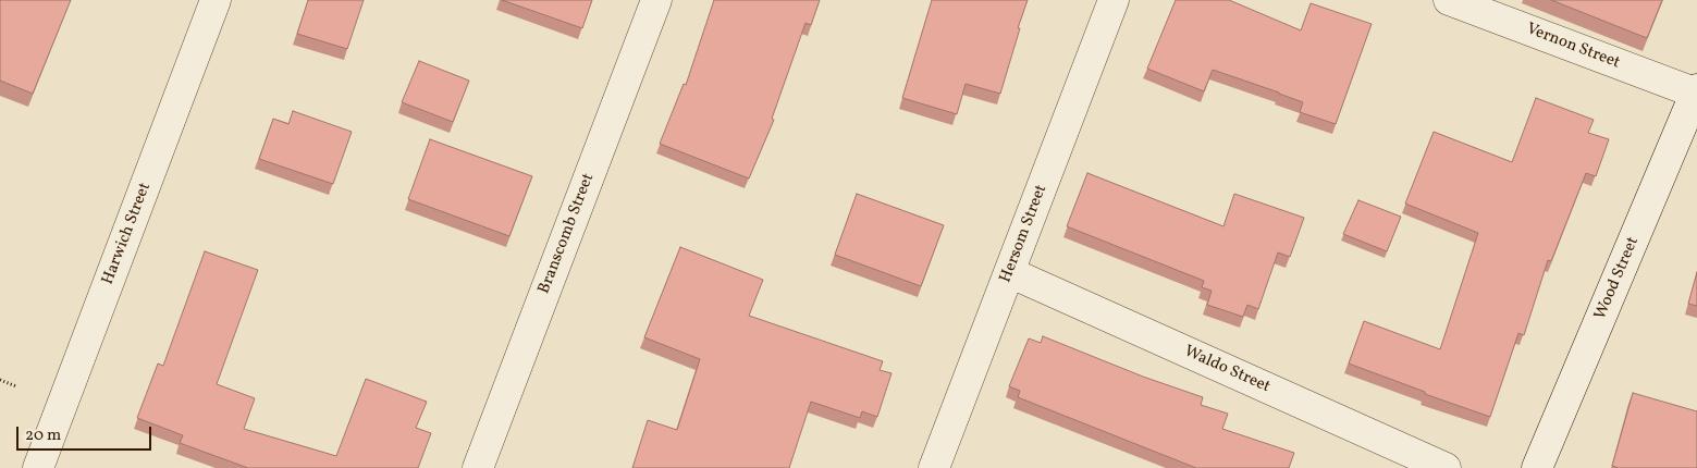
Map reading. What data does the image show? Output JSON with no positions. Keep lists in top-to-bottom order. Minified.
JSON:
{"streets":{"street":["Vernon Street","Harwich Street","Branscomb Street","Hersom Street","Wood Street","Waldo Street"]},"crossings":[["Vernon Street","Wood Street"],["Hersom Street","Waldo Street"]],"scale_bar":"20 m"}
